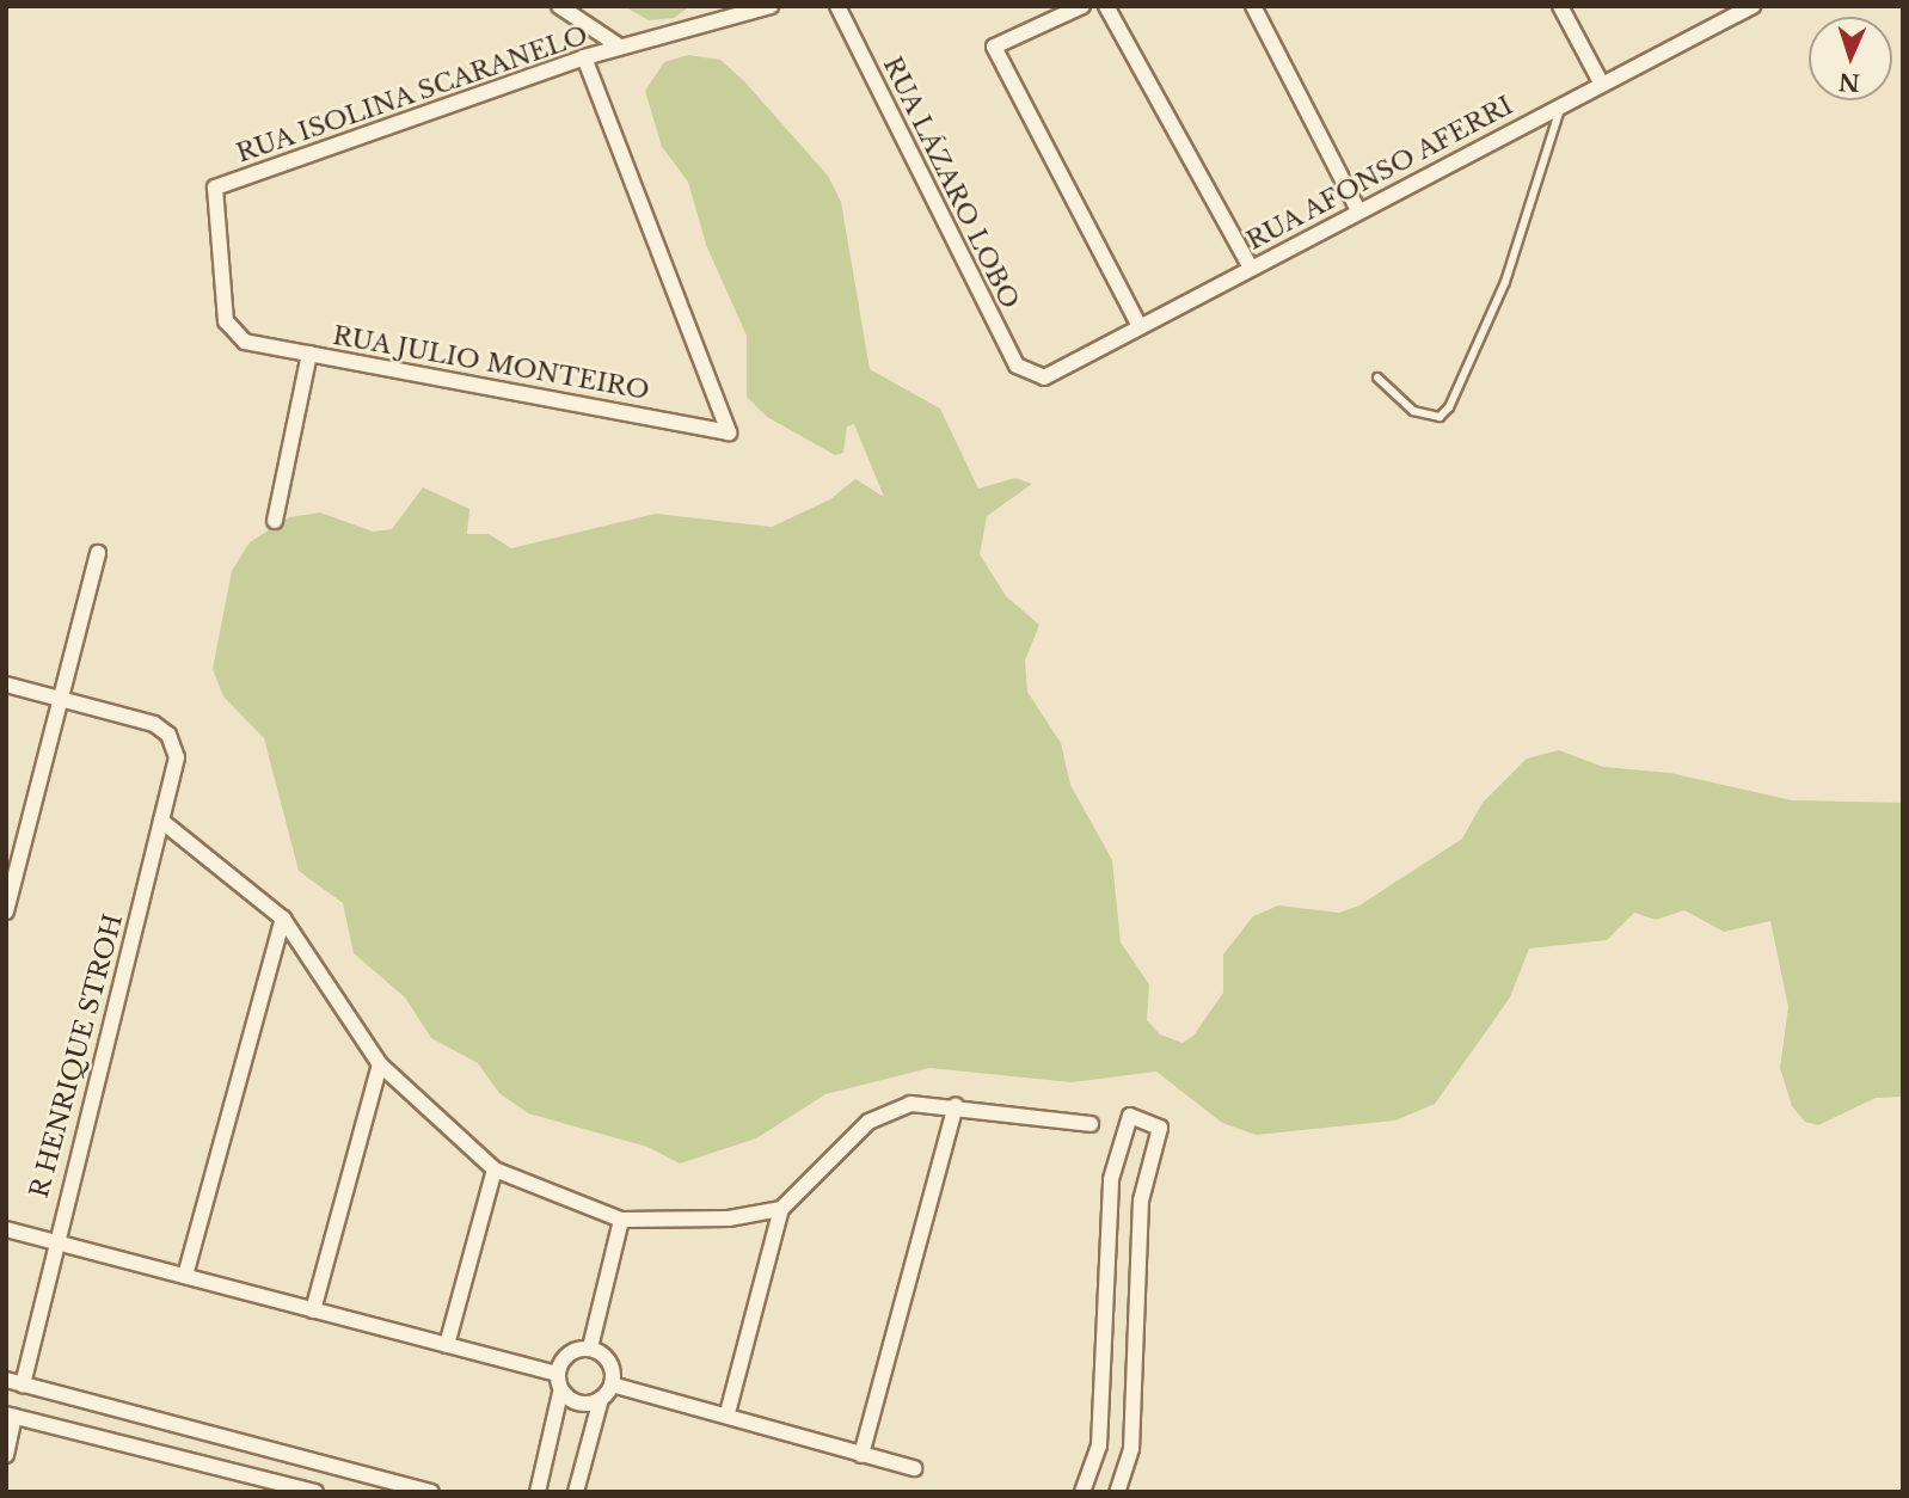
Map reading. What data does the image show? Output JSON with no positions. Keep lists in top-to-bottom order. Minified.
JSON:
{"streets":{"street":["RUA ISOLINA SCARANELO","RUA AFONSO AFERRI","RUA LÁZARO LOBO","RUA JULIO MONTEIRO","R HENRIQUE STROH"]},"crossings":[["RUA ISOLINA SCARANELO","RUA JULIO MONTEIRO"],["RUA AFONSO AFERRI","RUA LÁZARO LOBO"]],"north":"bottom"}
